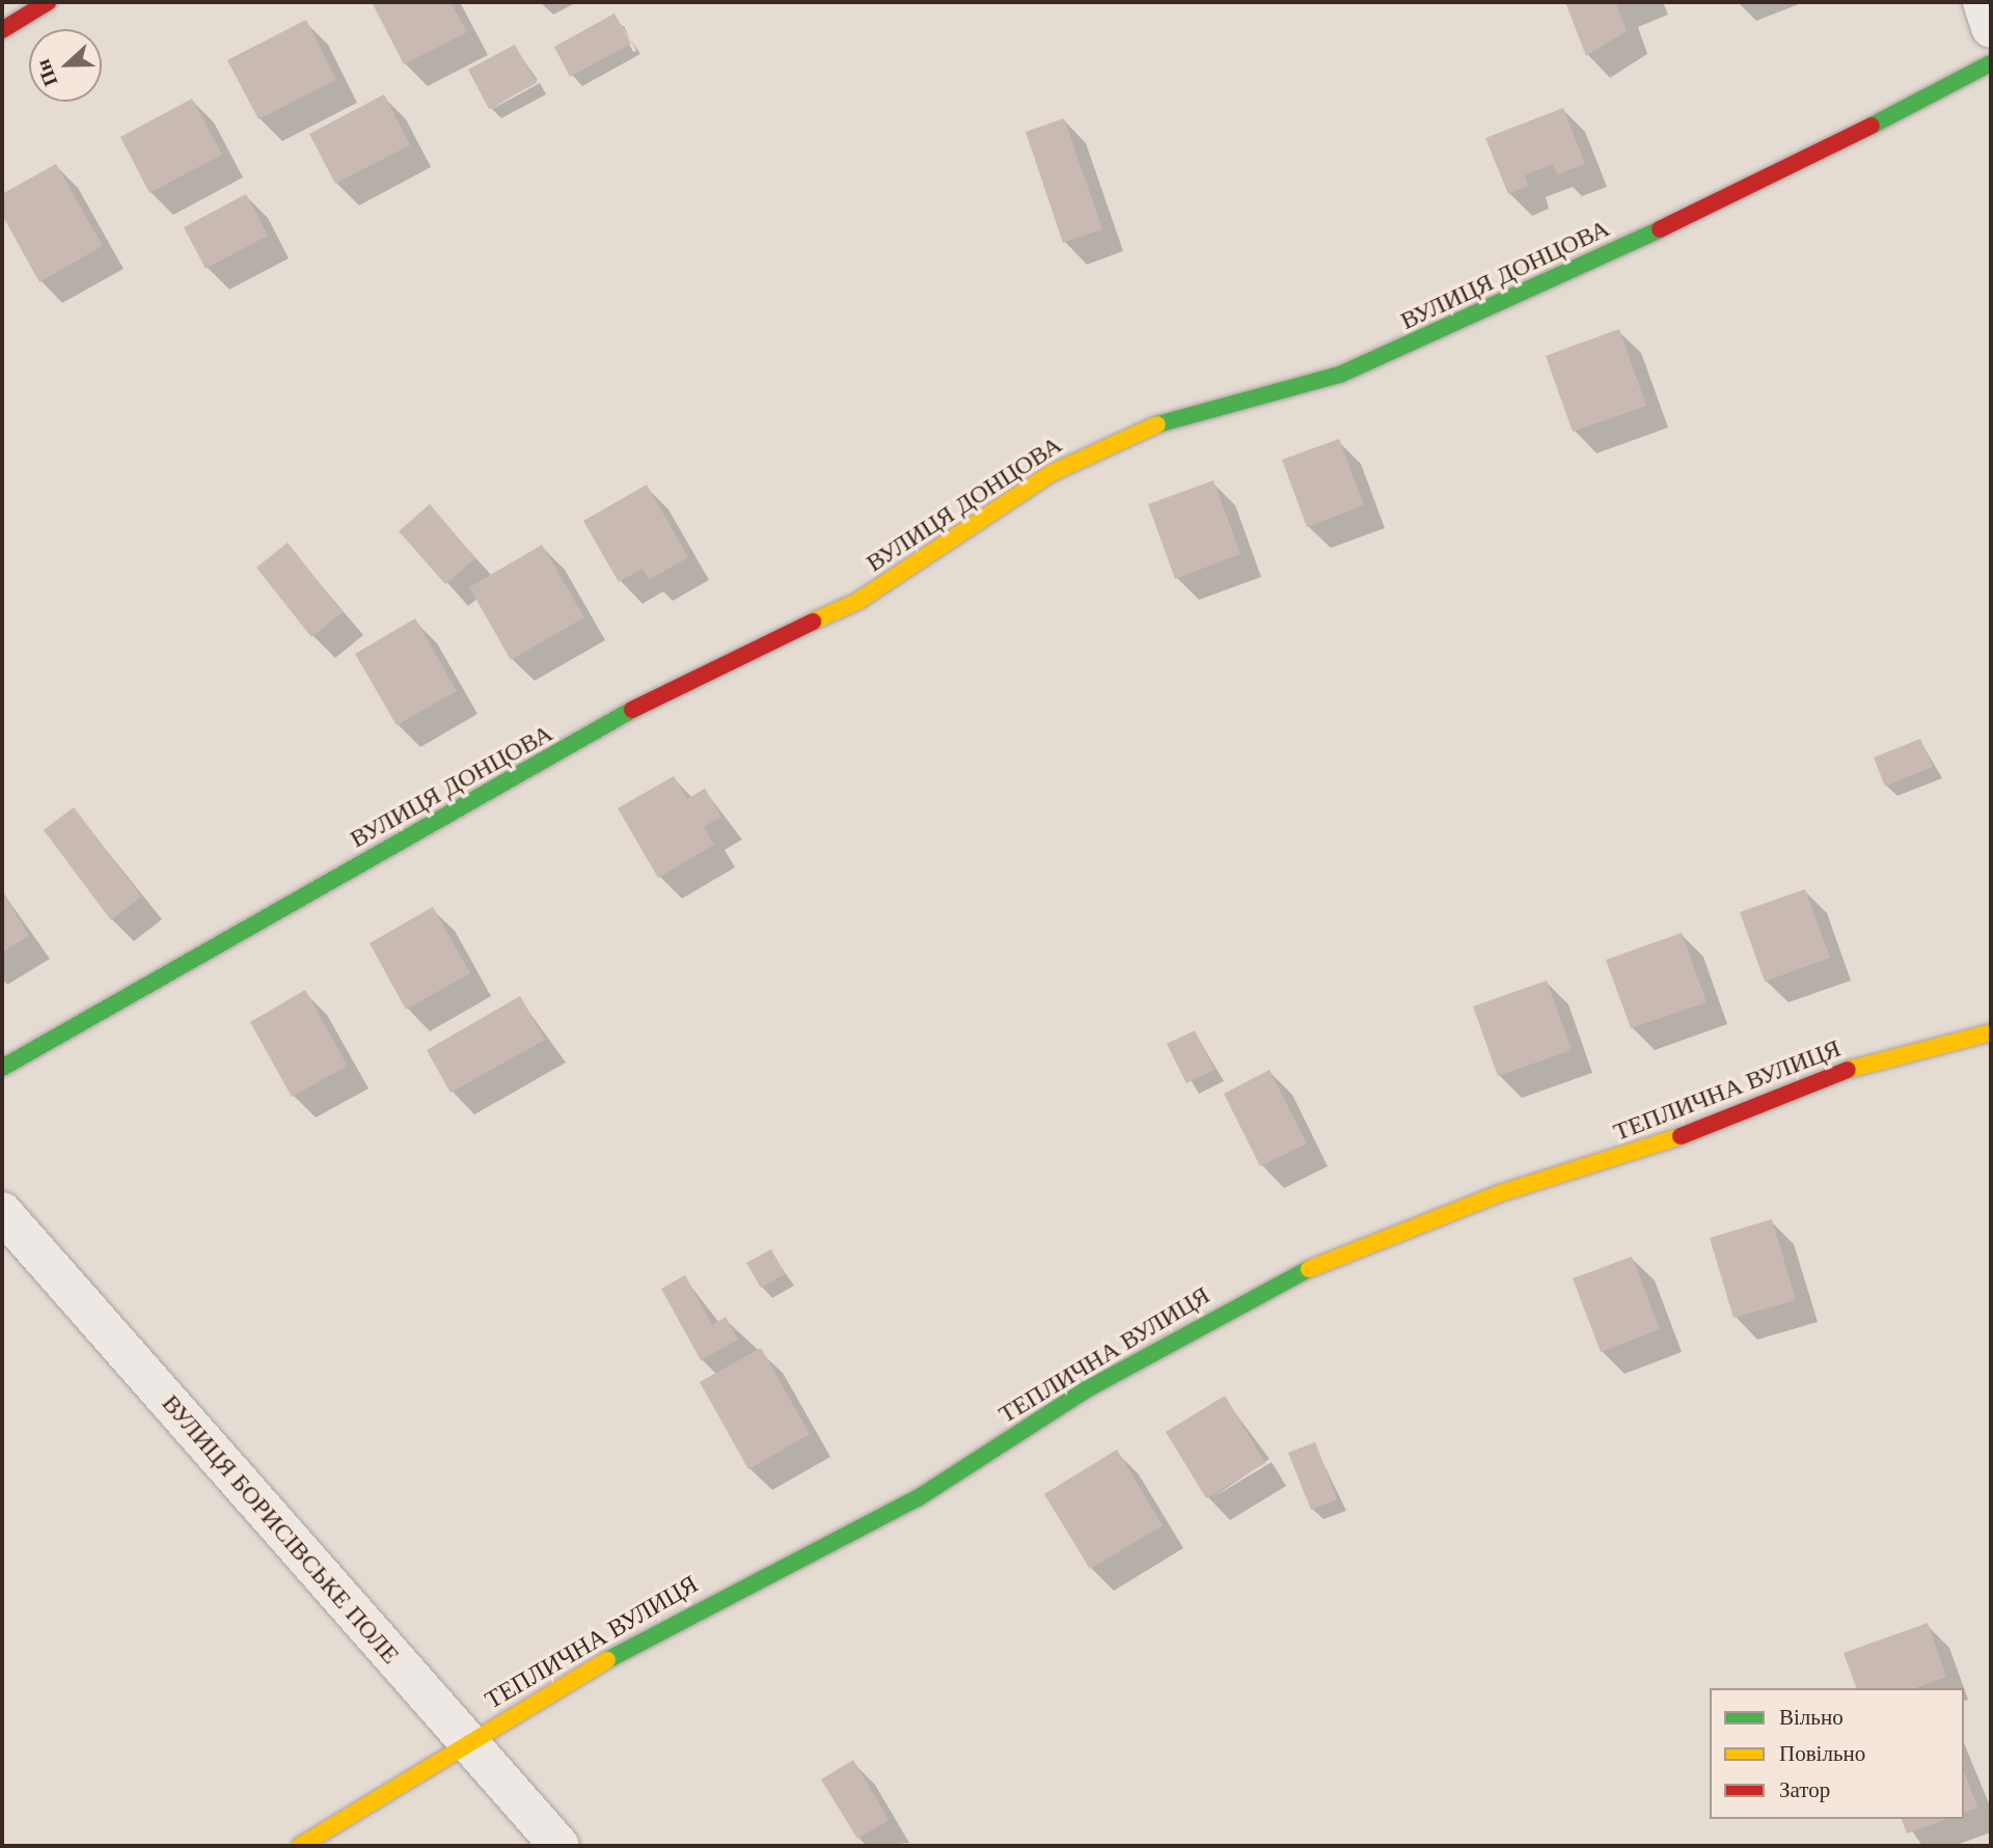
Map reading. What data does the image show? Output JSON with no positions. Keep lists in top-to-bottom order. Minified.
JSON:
{"streets":{"street":["ВУЛИЦЯ ДОНЦОВА","ТЕПЛИЧНА ВУЛИЦЯ","ВУЛИЦЯ БОРИСІВСЬКЕ ПОЛЕ"]},"crossings":[["ТЕПЛИЧНА ВУЛИЦЯ","ВУЛИЦЯ БОРИСІВСЬКЕ ПОЛЕ"]],"legend":["Вільно","Повільно","Затор"],"north":"left"}
